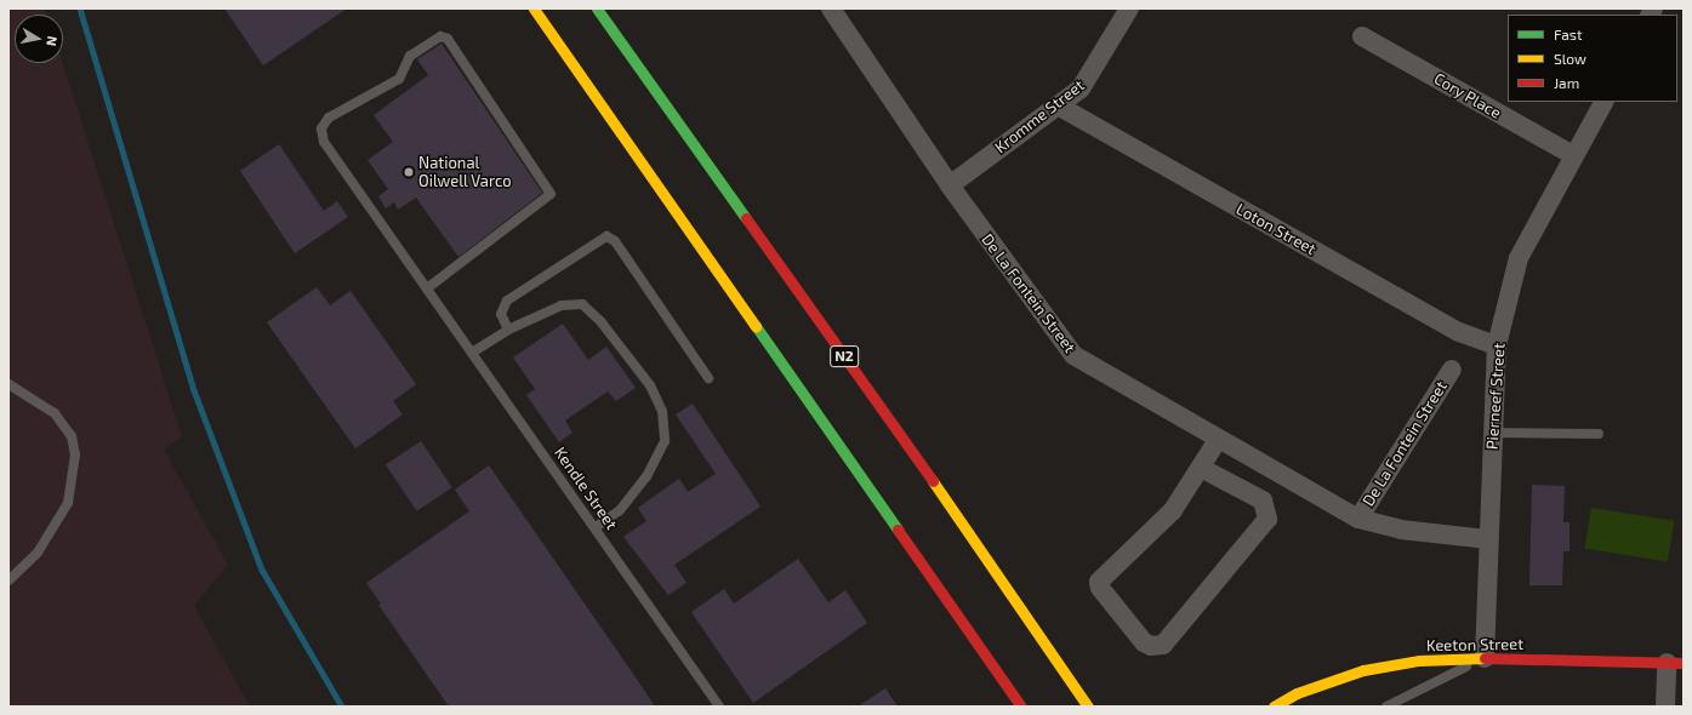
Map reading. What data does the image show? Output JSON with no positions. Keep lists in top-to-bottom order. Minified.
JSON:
{"streets":{"main road":["N2","Keeton Street"],"street":["Cory Place","Kromme Street","Loton Street","De La Fontein Street","Pierneef Street"],"lane":["Kendle Street"]},"crossings":[["Cory Place","Pierneef Street"],["Kromme Street","Loton Street"],["Kromme Street","De La Fontein Street"],["Loton Street","Pierneef Street"],["De La Fontein Street","Pierneef Street"],["Pierneef Street","Keeton Street"]],"places":["National Oilwell Varco"],"legend":["Fast","Slow","Jam"],"north":"right"}
